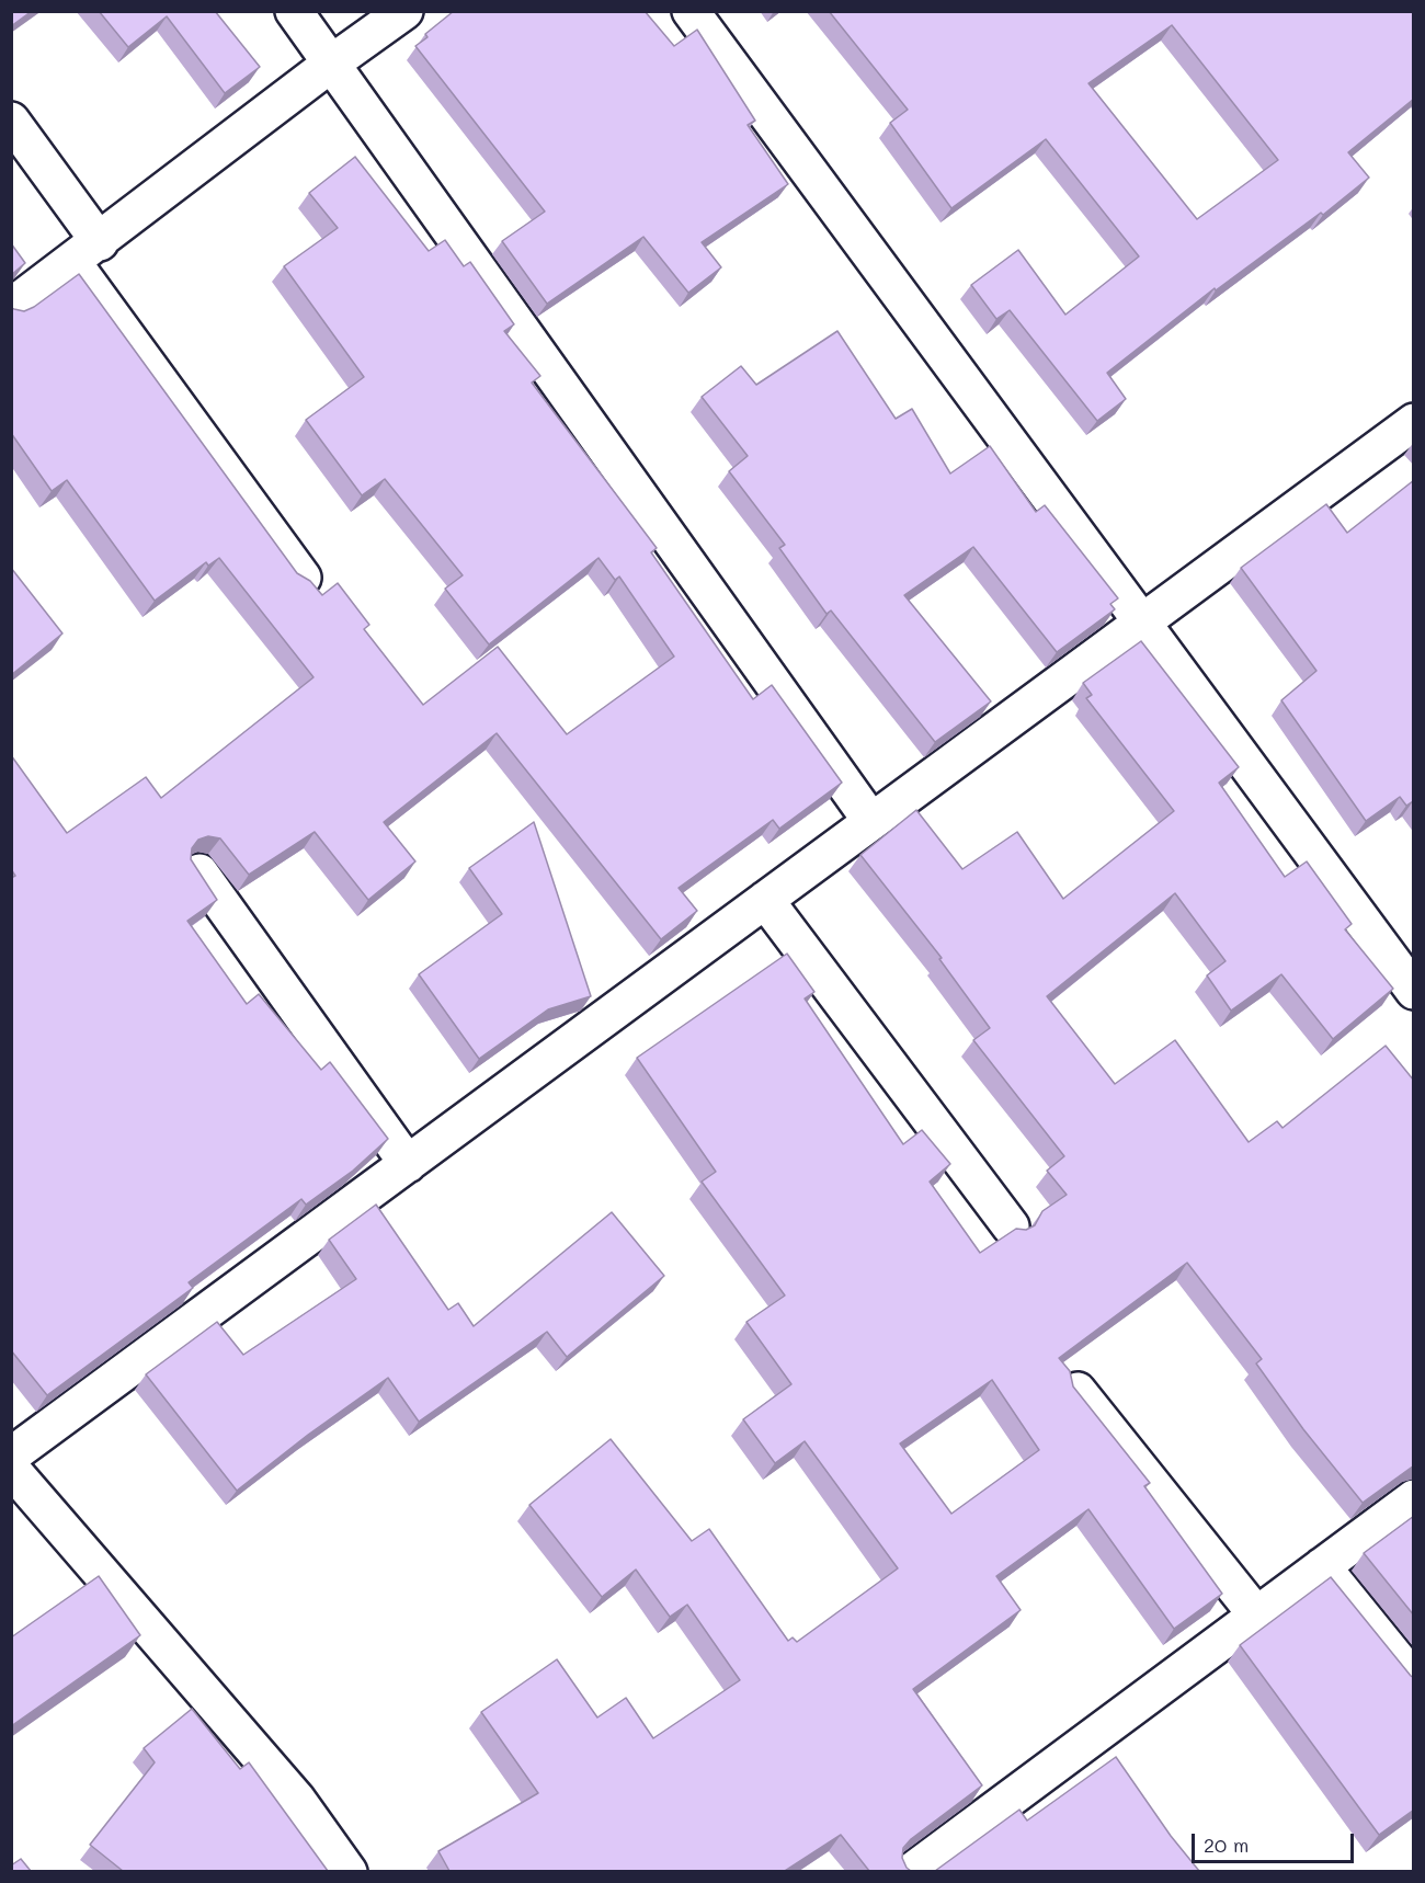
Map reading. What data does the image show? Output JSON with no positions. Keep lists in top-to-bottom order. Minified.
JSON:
{"scale_bar":"20 m"}
